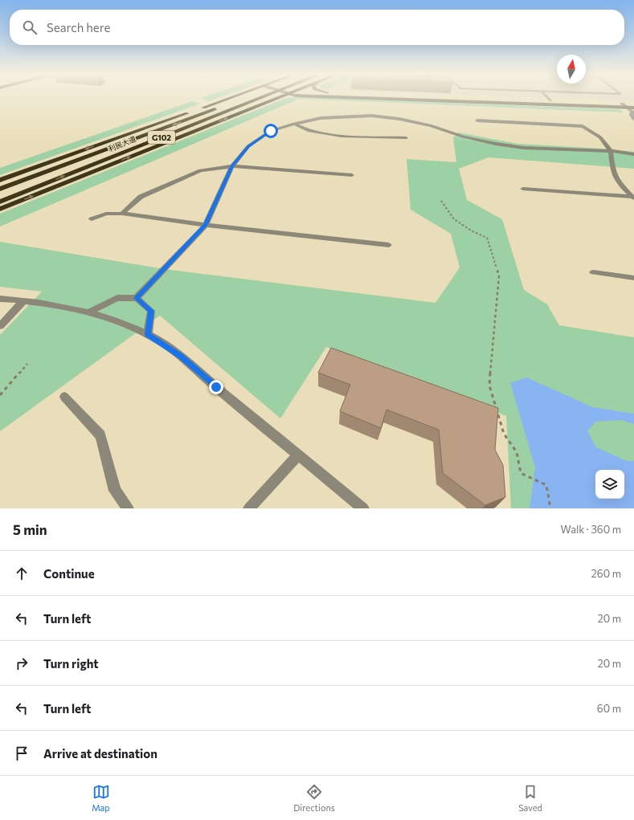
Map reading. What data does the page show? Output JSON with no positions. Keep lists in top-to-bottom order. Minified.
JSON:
{"streets":{"highway":["G102","利民大道"]},"north":"top","page":{"search":"Search here","heading":["5 min","Walk · 360 m"],"list":[["Continue","260 m"],["Turn left","20 m"],["Turn right","20 m"],["Turn left","60 m"],"Arrive at destination"],"nav":["Map","Directions","Saved"]}}
